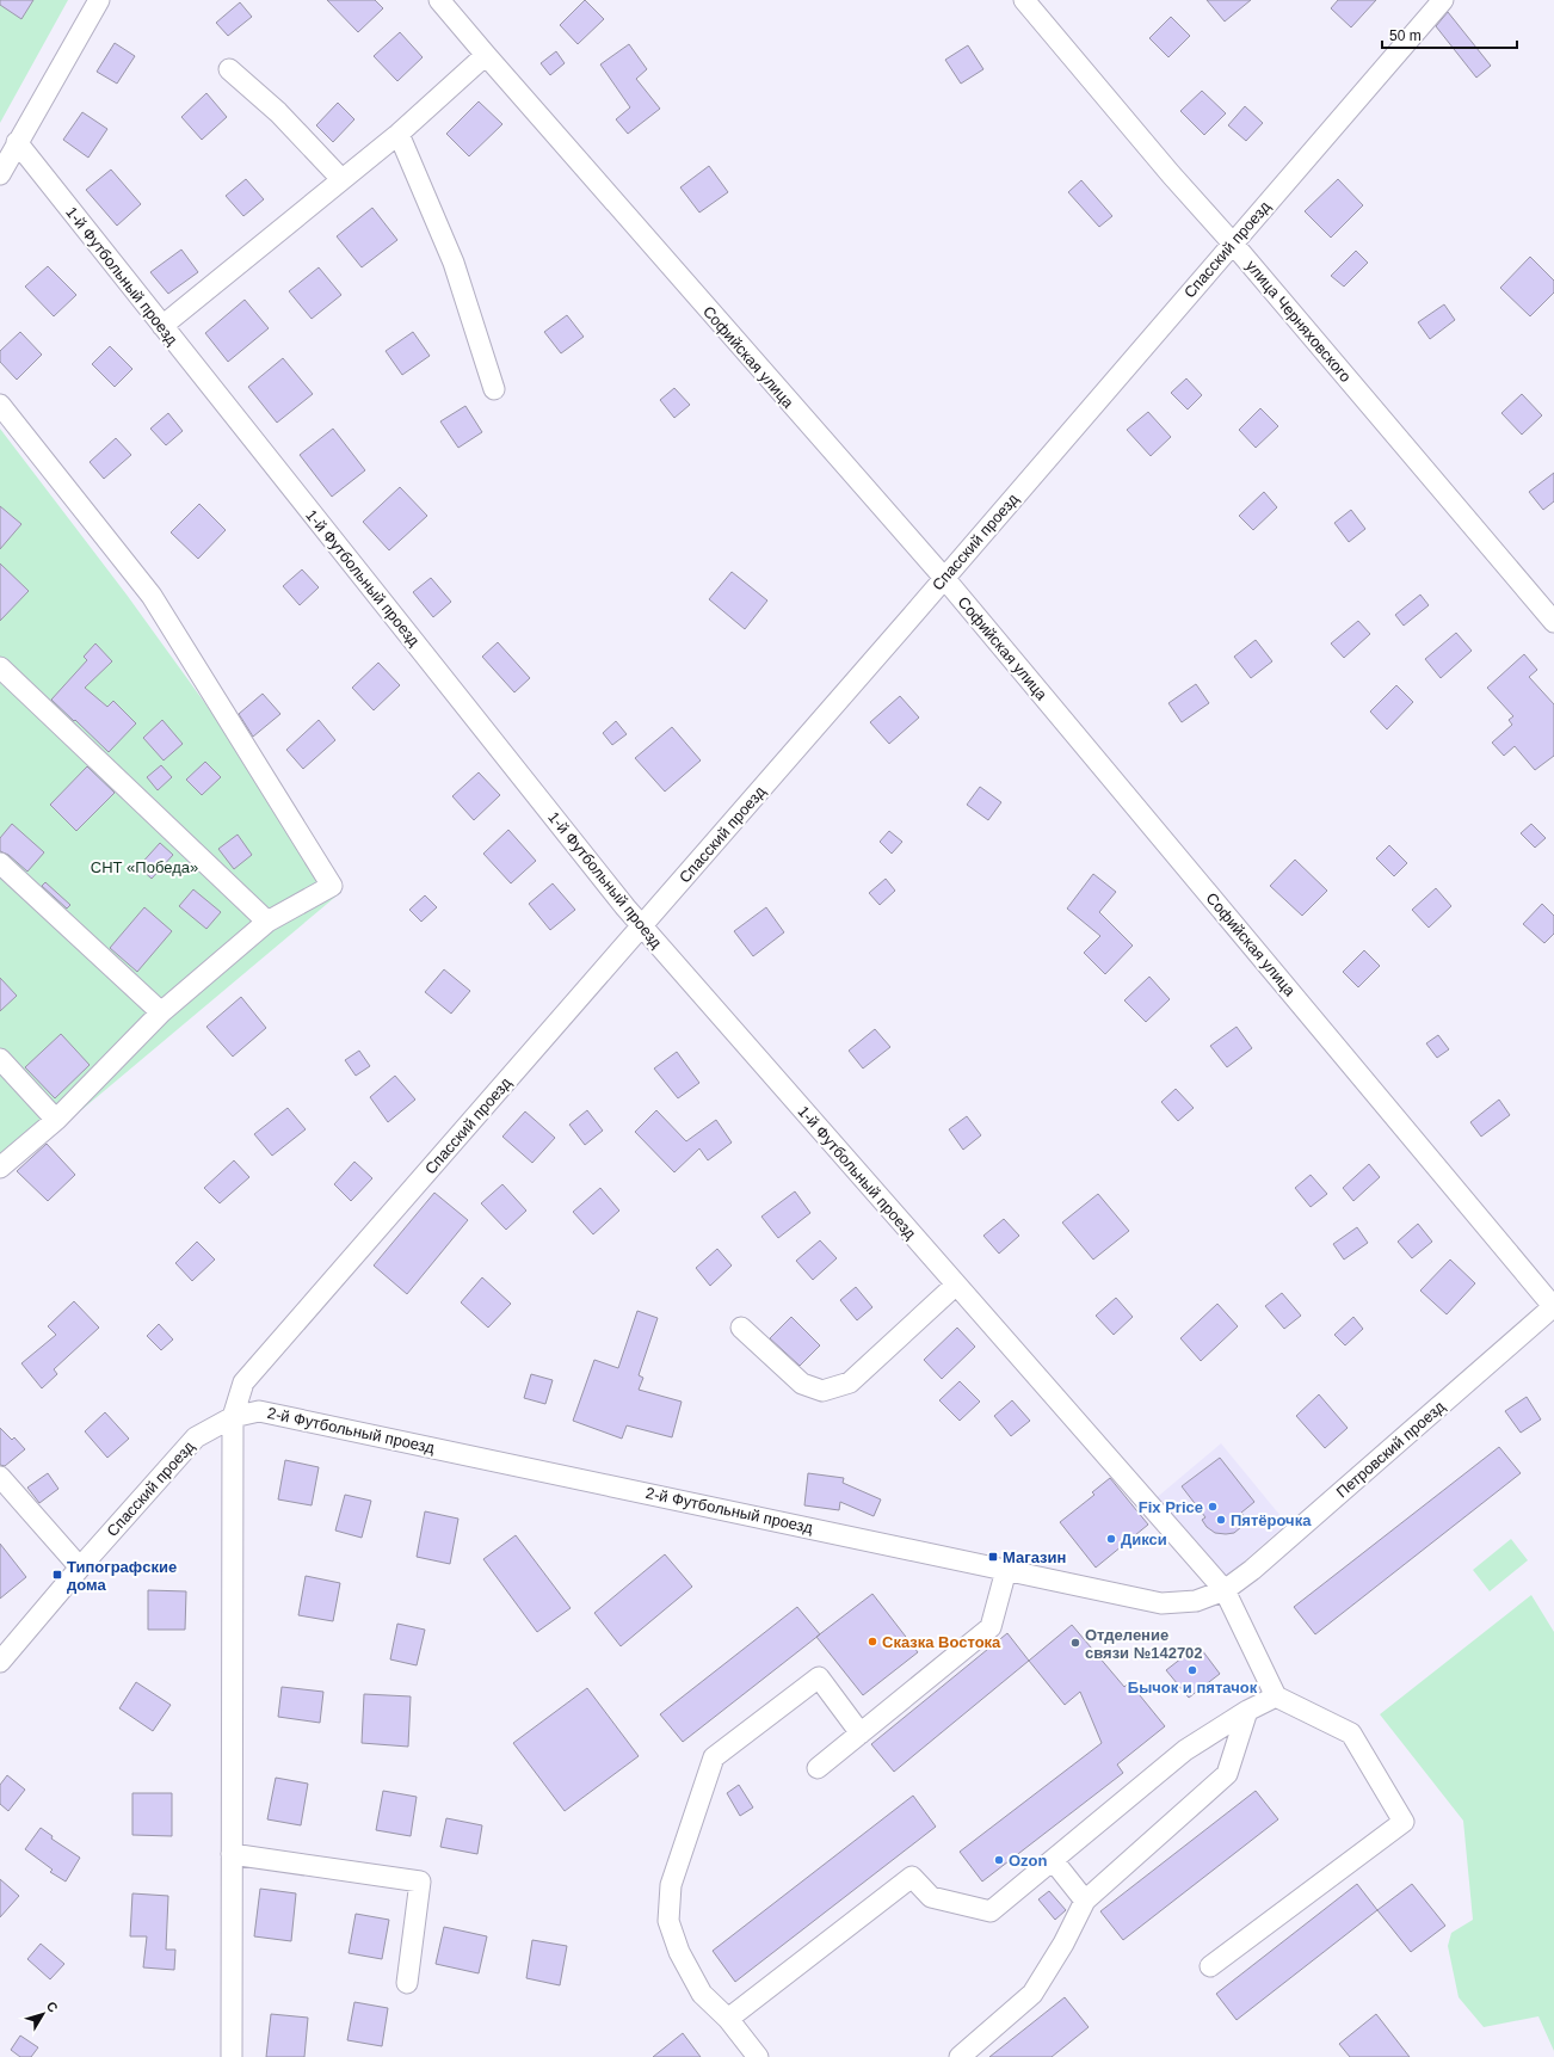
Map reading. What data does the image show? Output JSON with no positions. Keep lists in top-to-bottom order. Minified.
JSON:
{"streets":{"street":["Спасский проезд","1-й Футбольный проезд","улица Черняховского","Софийская улица","2-й Футбольный проезд","Петровский проезд"]},"crossings":[["Спасский проезд","1-й Футбольный проезд"],["Спасский проезд","улица Черняховского"],["Спасский проезд","Софийская улица"],["Спасский проезд","2-й Футбольный проезд"],["1-й Футбольный проезд","2-й Футбольный проезд"],["1-й Футбольный проезд","Петровский проезд"],["Софийская улица","Петровский проезд"],["2-й Футбольный проезд","Петровский проезд"]],"parks":["СНТ «Победа»"],"places":{"other":["Fix Price","Пятёрочка","Дикси","Сказка Востока","Отделение связи №142702","Бычок и пятачок","Ozon"],"transit":["Магазин","Типографские дома"]},"scale_bar":"50 m","north":"top right"}
